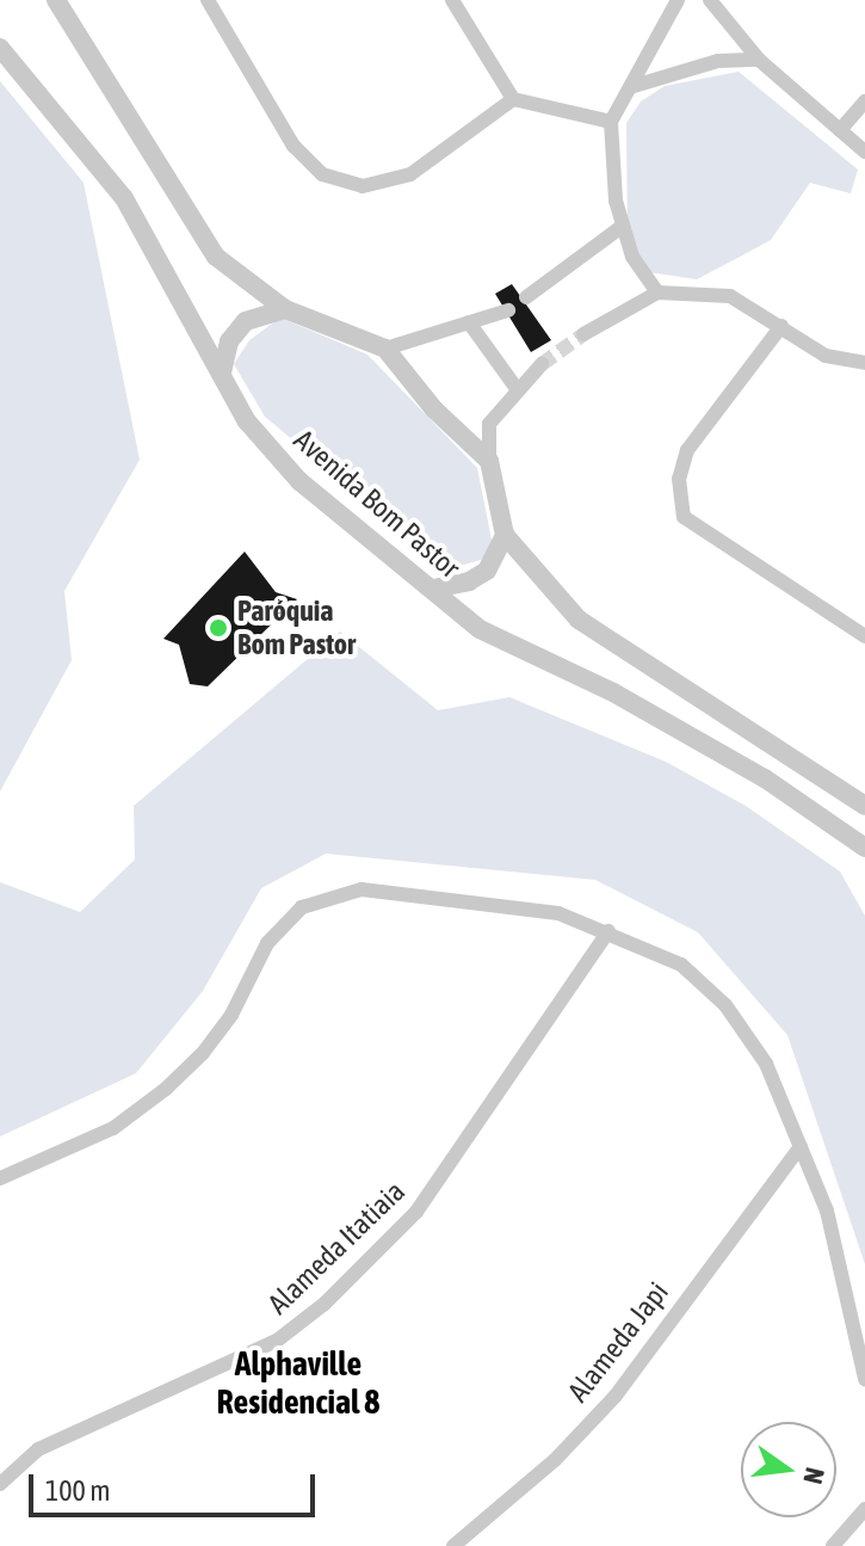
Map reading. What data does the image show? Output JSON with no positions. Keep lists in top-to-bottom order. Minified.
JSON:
{"streets":{"street":["Avenida Bom Pastor","Alameda Itatiaia","Alameda Japi"]},"districts":["Alphaville Residencial 8"],"places":["Paróquia Bom Pastor"],"scale_bar":"100 m","north":"right"}
